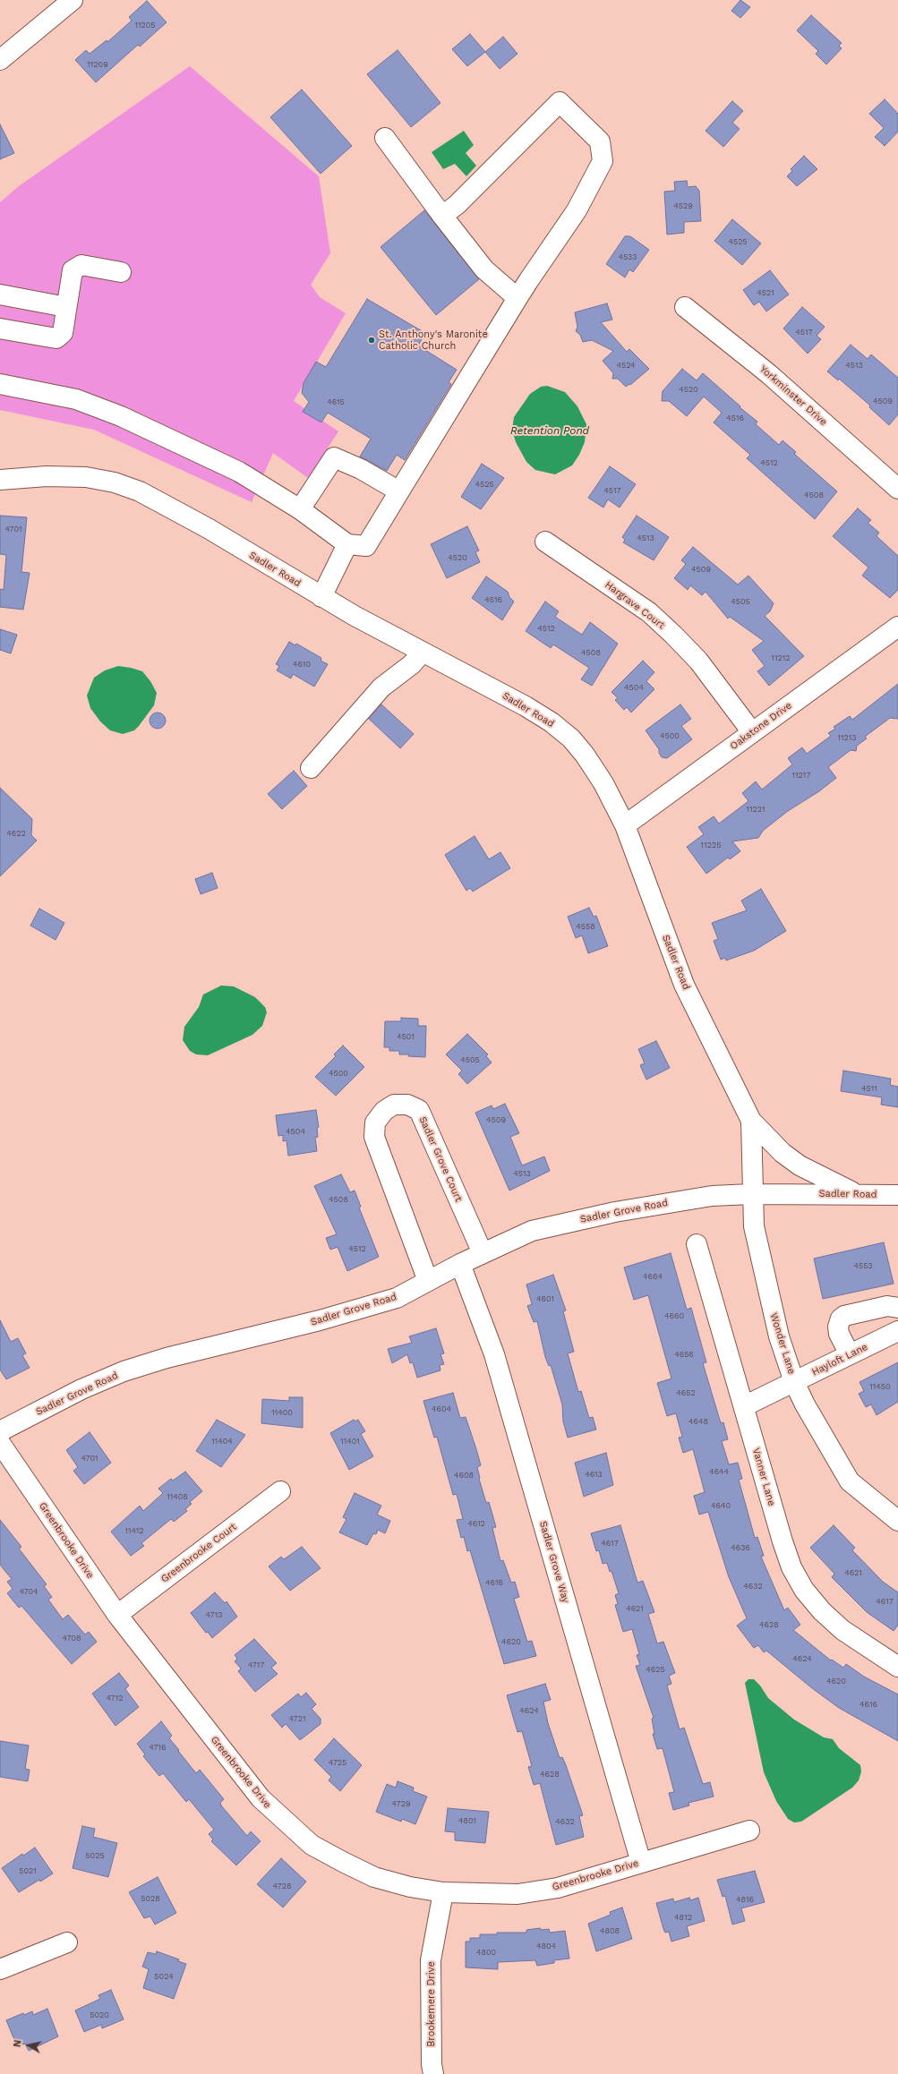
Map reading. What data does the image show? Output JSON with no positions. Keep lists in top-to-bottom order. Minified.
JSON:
{"streets":{"street":["Yorkminster Drive","Sadler Road","Hargrave Court","Oakstone Drive","Sadler Grove Court","Sadler Grove Road","Wonder Lane","Hayloft Lane","Vanner Lane","Greenbrooke Drive","Greenbrooke Court","Sadler Grove Way","Brookemere Drive"]},"crossings":[["Sadler Road","Oakstone Drive"],["Sadler Road","Sadler Grove Road"],["Sadler Road","Wonder Lane"],["Hargrave Court","Oakstone Drive"],["Sadler Grove Court","Sadler Grove Road"],["Sadler Grove Road","Wonder Lane"],["Sadler Grove Road","Sadler Grove Way"],["Wonder Lane","Hayloft Lane"],["Hayloft Lane","Vanner Lane"],["Greenbrooke Drive","Greenbrooke Court"],["Greenbrooke Drive","Sadler Grove Way"],["Greenbrooke Drive","Brookemere Drive"]],"water":["Retention Pond"],"places":["St. Anthony's Maronite Catholic Church"],"house_numbers":["11205","11209","4529","4525","4533","4521","4517","4524","4513","4520","4509","4615","4516","4512","4525","4517","4508","4701","4513","4520","4509","4516","4505","4512","4508","11212","4610","4504","4500","11213","11217","11221","4622","11225","4558","4501","4505","4500","4511","4509","4504","4513","4508","4512","4553","4664","4601","4660","4656","11450","4652","4604","11400","4648","11404","11401","4701","4644","4613","4608","11408","4640","4612","11412","4617","4636","4621","4616","4632","4704","4617","4621","4713","4628","4708","4620","4624","4717","4625","4620","4712","4616","4624","4721","4716","4725","4628","4729","4801","4632","5025","5021","4728","5028","4816","4812","4808","4804","4800","5024","5020"],"north":"left"}
